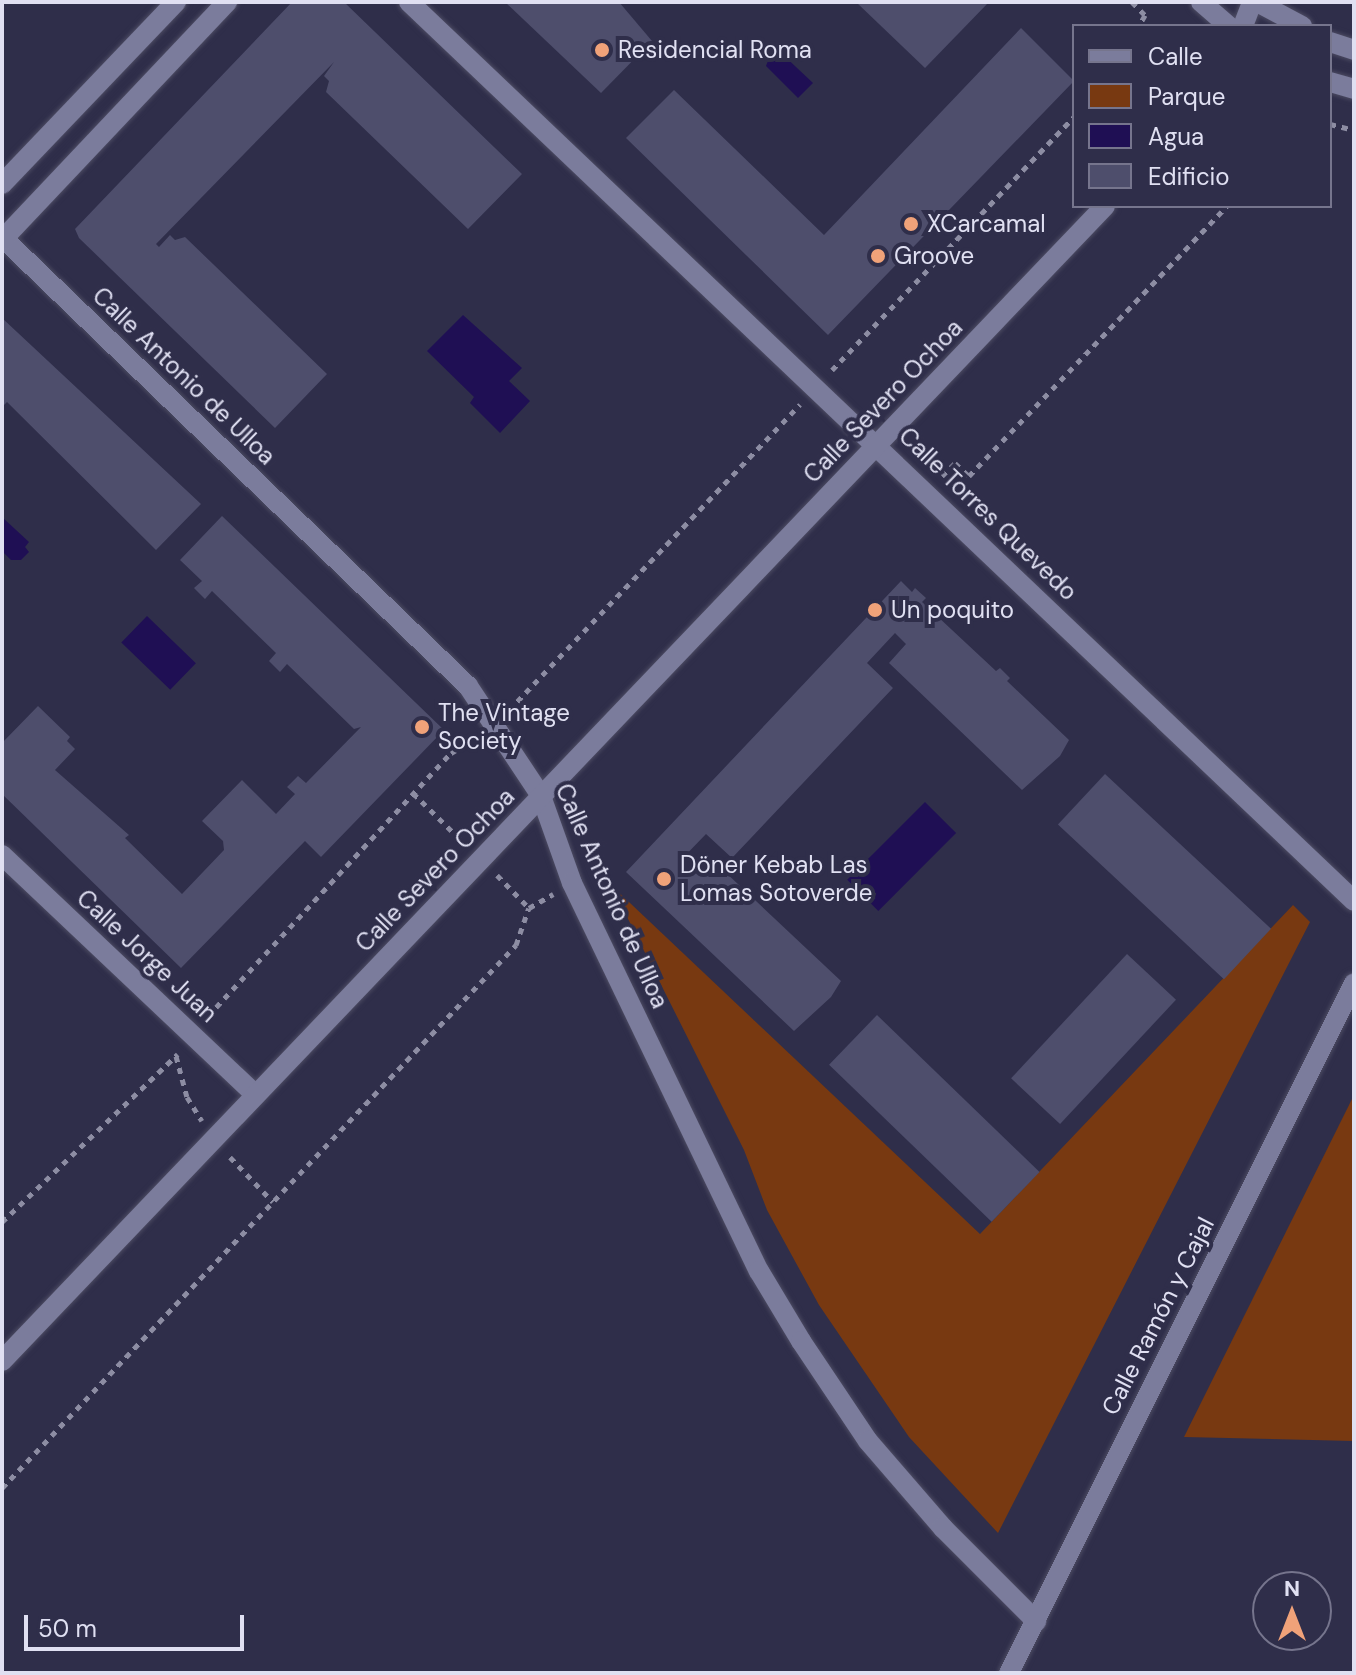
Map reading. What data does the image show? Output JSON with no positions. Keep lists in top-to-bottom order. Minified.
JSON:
{"streets":{"street":["Calle Antonio de Ulloa","Calle Severo Ochoa","Calle Torres Quevedo","Calle Jorge Juan","Calle Ramón y Cajal"]},"crossings":[["Calle Antonio de Ulloa","Calle Severo Ochoa"],["Calle Antonio de Ulloa","Calle Ramón y Cajal"],["Calle Severo Ochoa","Calle Torres Quevedo"],["Calle Severo Ochoa","Calle Jorge Juan"]],"places":["Residencial Roma","XCarcamal","Groove","Un poquito","The Vintage Society","Döner Kebab Las Lomas Sotoverde"],"legend":["Calle","Parque","Agua","Edificio"],"scale_bar":"50 m","north":"top"}
